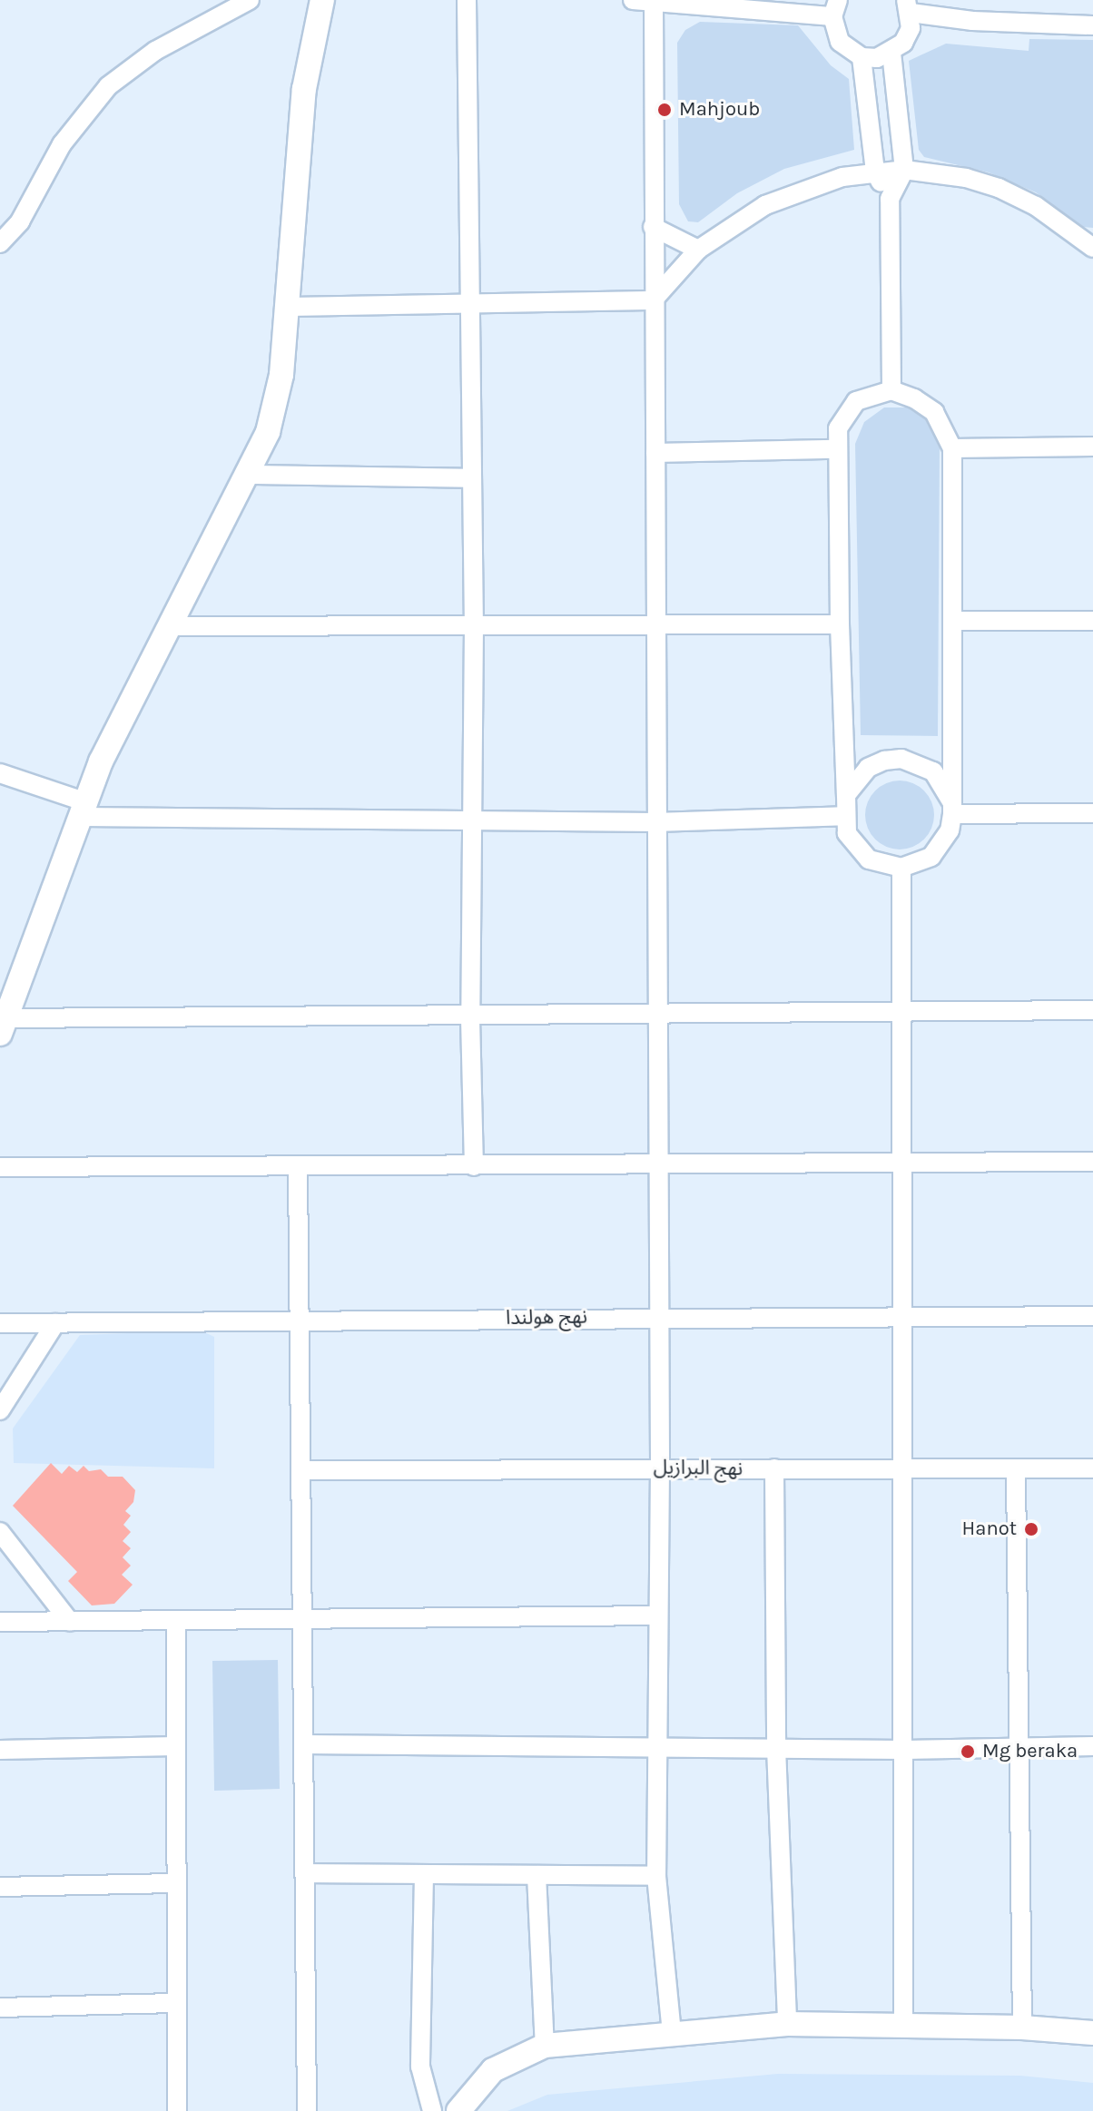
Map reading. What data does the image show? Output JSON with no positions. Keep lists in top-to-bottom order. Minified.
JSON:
{"streets":{"street":["نهج هولندا","نهج البرازيل"]},"places":["Mahjoub","Hanot","Mg beraka"]}
